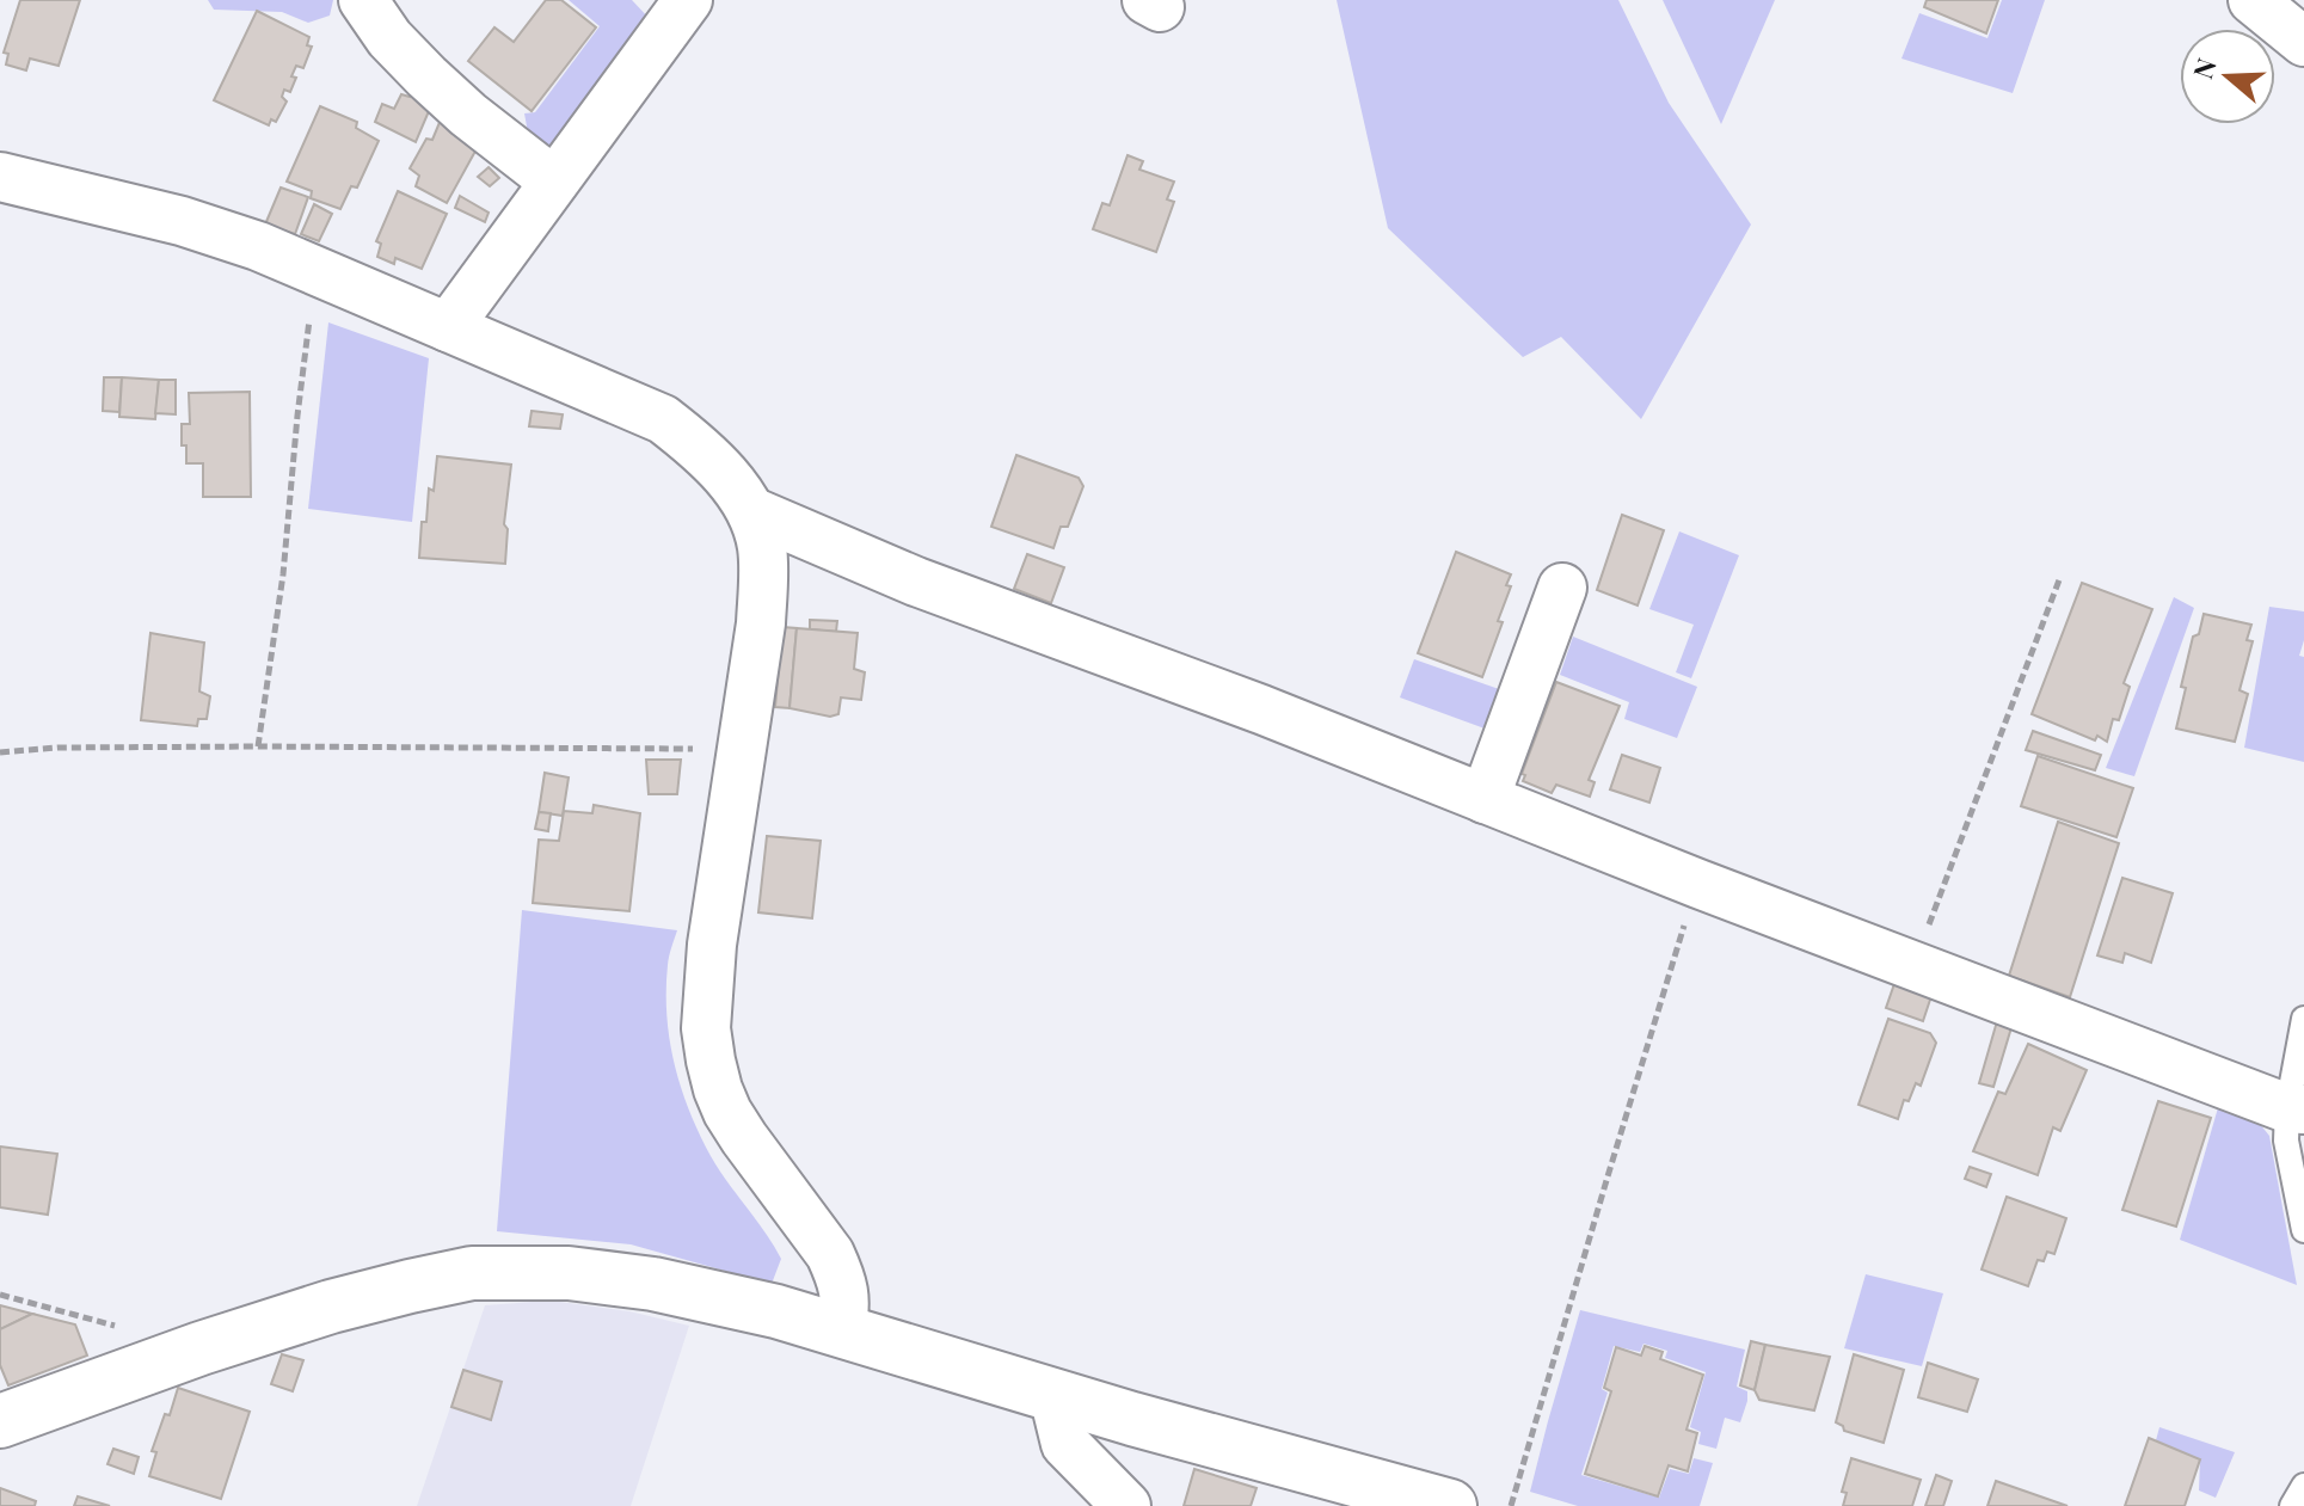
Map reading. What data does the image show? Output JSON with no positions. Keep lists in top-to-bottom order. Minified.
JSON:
{"north":"left"}
